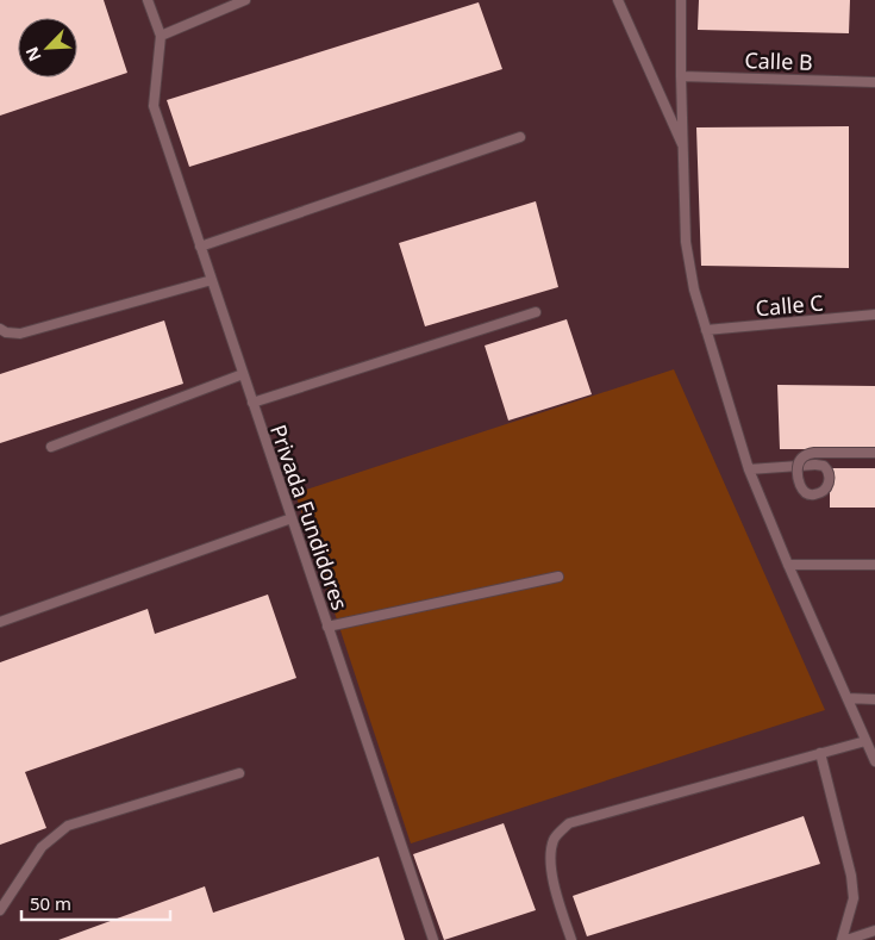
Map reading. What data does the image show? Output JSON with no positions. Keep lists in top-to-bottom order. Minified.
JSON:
{"streets":{"lane":["Calle B","Calle C","Privada Fundidores"]},"scale_bar":"50 m","north":"bottom left"}
